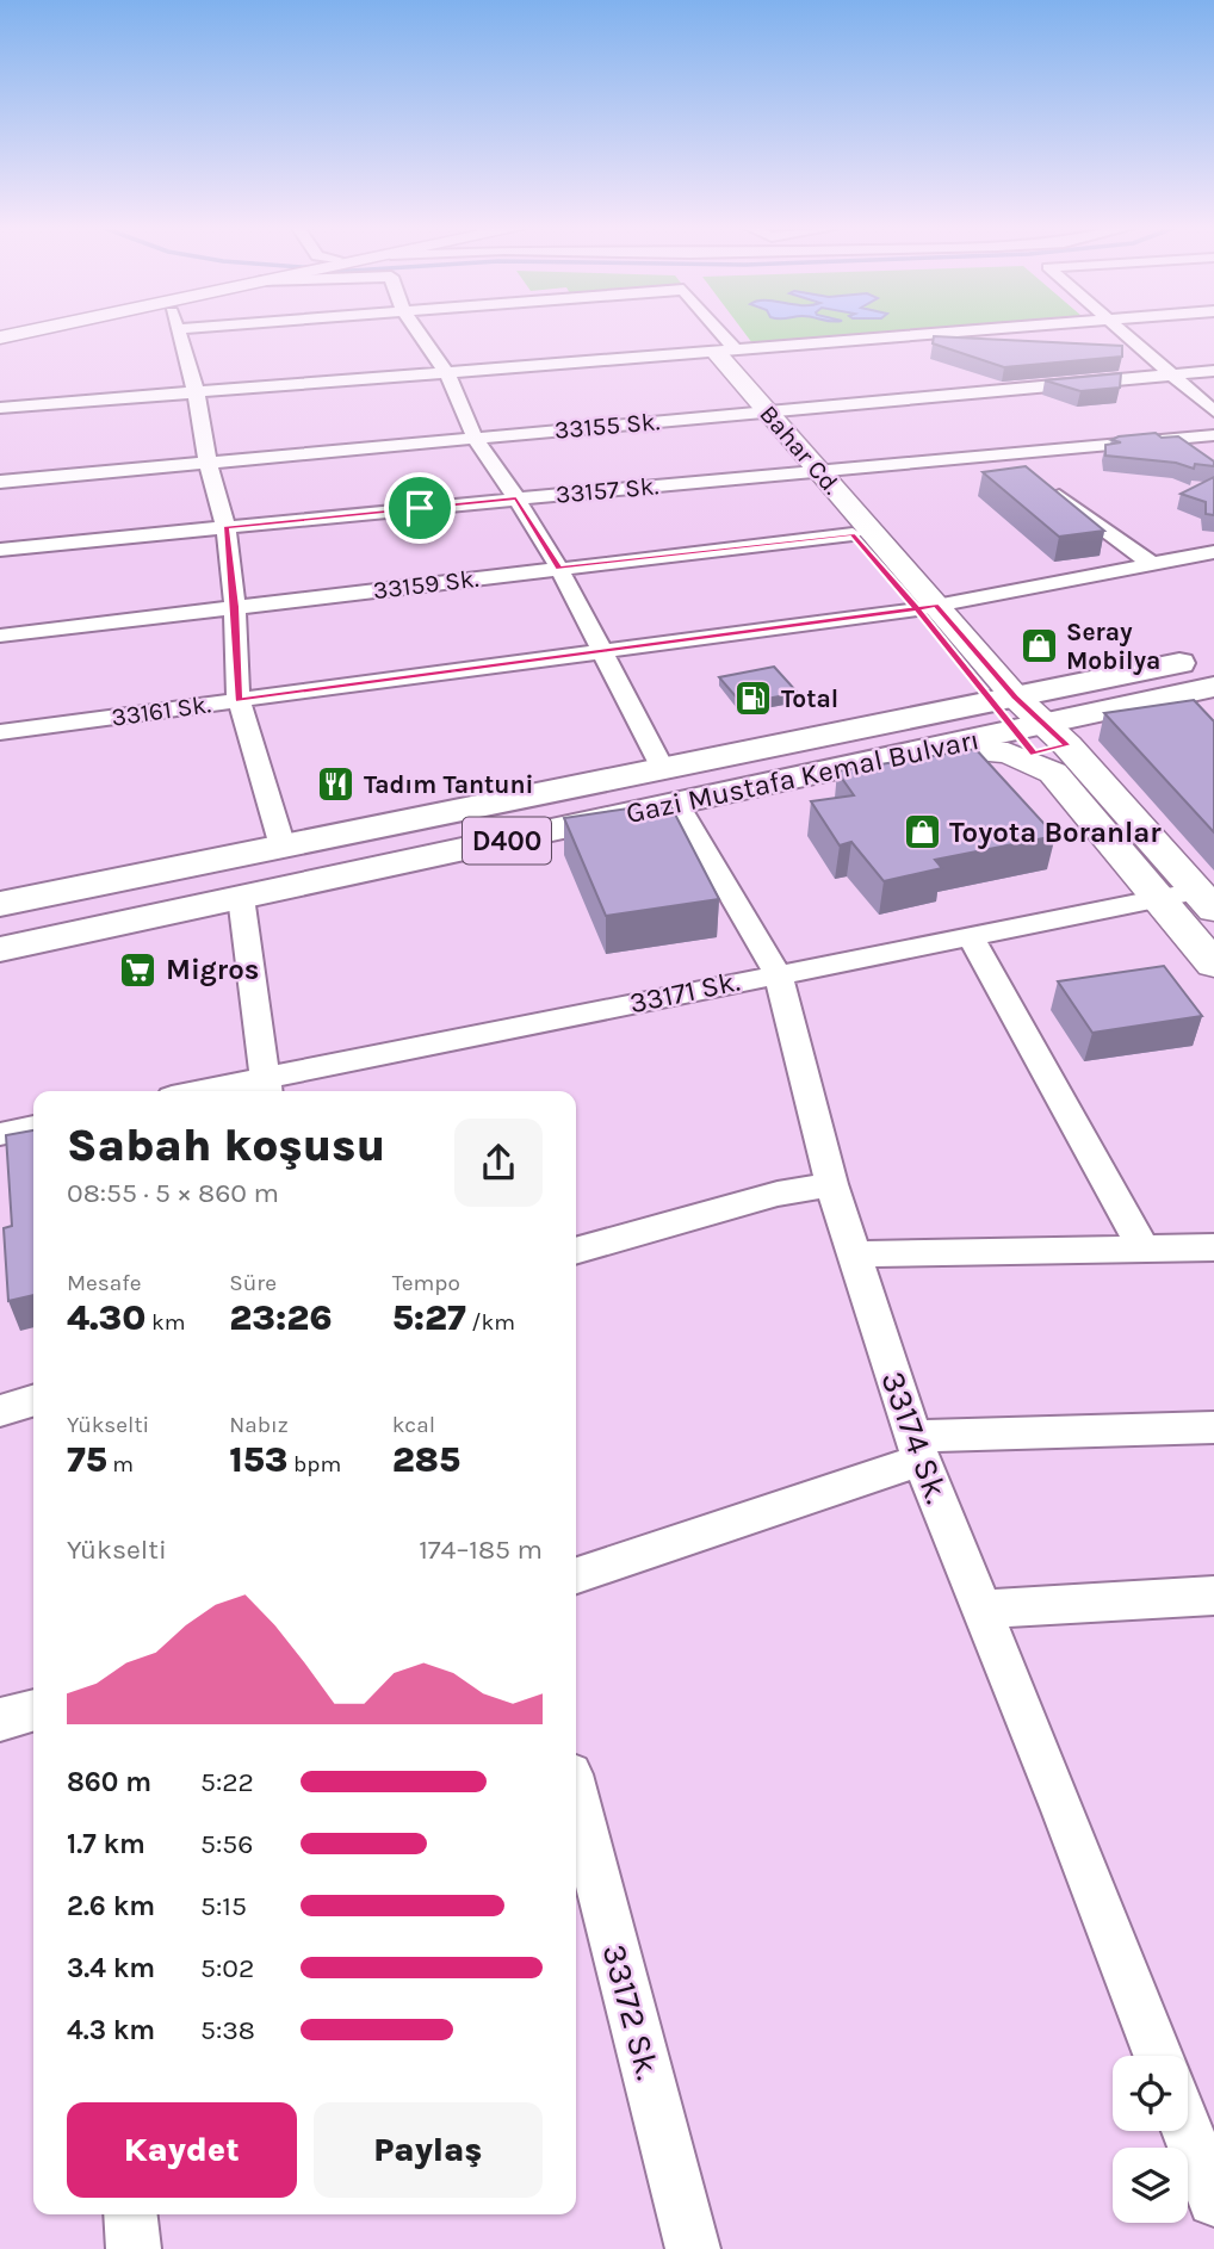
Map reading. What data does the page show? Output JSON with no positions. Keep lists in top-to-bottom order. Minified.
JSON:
{"streets":{"highway":["Gazi Mustafa Kemal Bulvarı","D400"],"street":["33155 Sk.","Bahar Cd.","33157 Sk.","33159 Sk.","33161 Sk.","33171 Sk.","33174 Sk.","33172 Sk."]},"crossings":[["33155 Sk.","Bahar Cd."],["Bahar Cd.","33157 Sk."],["Bahar Cd.","33159 Sk."],["Bahar Cd.","33161 Sk."],["Bahar Cd.","Gazi Mustafa Kemal Bulvarı"],["Gazi Mustafa Kemal Bulvarı","33174 Sk."],["33171 Sk.","33174 Sk."]],"places":{"shop":["Seray Mobilya","Toyota Boranlar"],"fuel station":["Total"],"restaurant":["Tadım Tantuni"],"supermarket":["Migros"]},"page":{"heading":["Sabah koşusu","08:55 · 5 × 860 m"],"stats":[["Mesafe","4.30 km"],["Süre","23:26"],["Tempo","5:27 /km"],["Yükselti","75 m"],["Nabız","153 bpm"],["kcal","285"]],"chart":["Yükselti","174–185 m"],"list":[{"name":"860 m","note":"5:22"},{"name":"1.7 km","note":"5:56"},{"name":"2.6 km","note":"5:15"},{"name":"3.4 km","note":"5:02"},{"name":"4.3 km","note":"5:38"}],"buttons":["Kaydet","Paylaş"]}}
